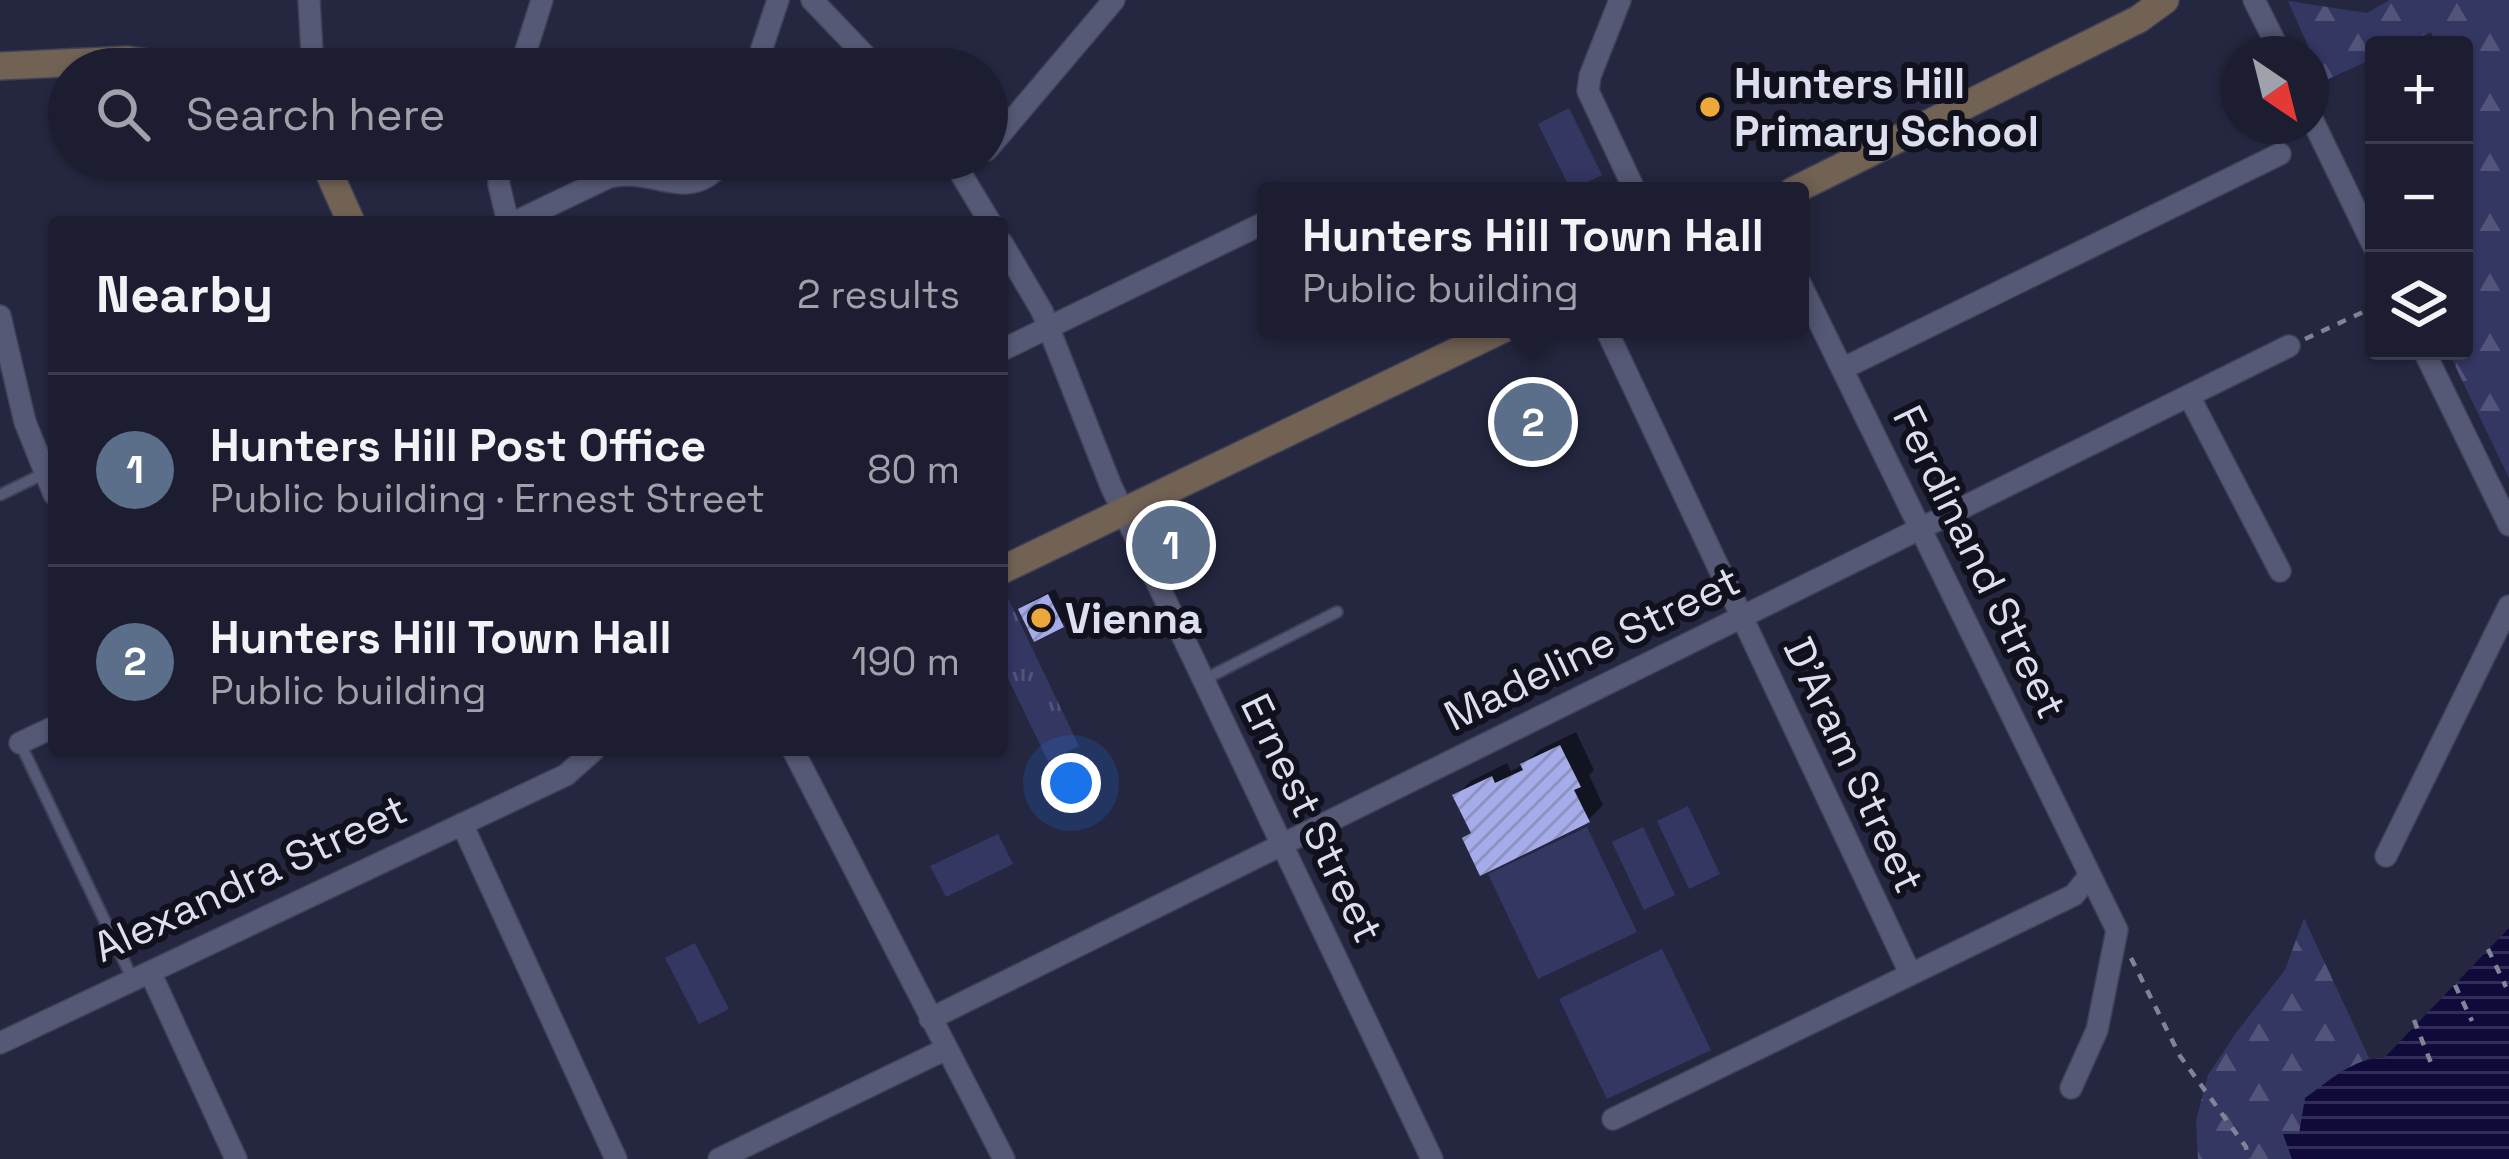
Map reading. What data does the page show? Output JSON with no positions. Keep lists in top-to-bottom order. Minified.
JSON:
{"streets":{"street":["Ferdinand Street","Madeline Street","D'Aram Street","Ernest Street","Alexandra Street"]},"crossings":[["Ferdinand Street","Madeline Street"],["Madeline Street","D'Aram Street"],["Madeline Street","Ernest Street"]],"places":["Hunters Hill Primary School","Vienna"],"north":"bottom right","page":{"map_buttons":["+","−"],"search":"Search here","popup":["Hunters Hill Town Hall","Public building"],"heading":["Nearby","2 results"],"list":[{"mark":"1","name":"Hunters Hill Post Office","note":"Public building · Ernest Street","value":"80 m"},{"mark":"2","name":"Hunters Hill Town Hall","note":"Public building","value":"190 m"}],"pins":["2","1"]}}
